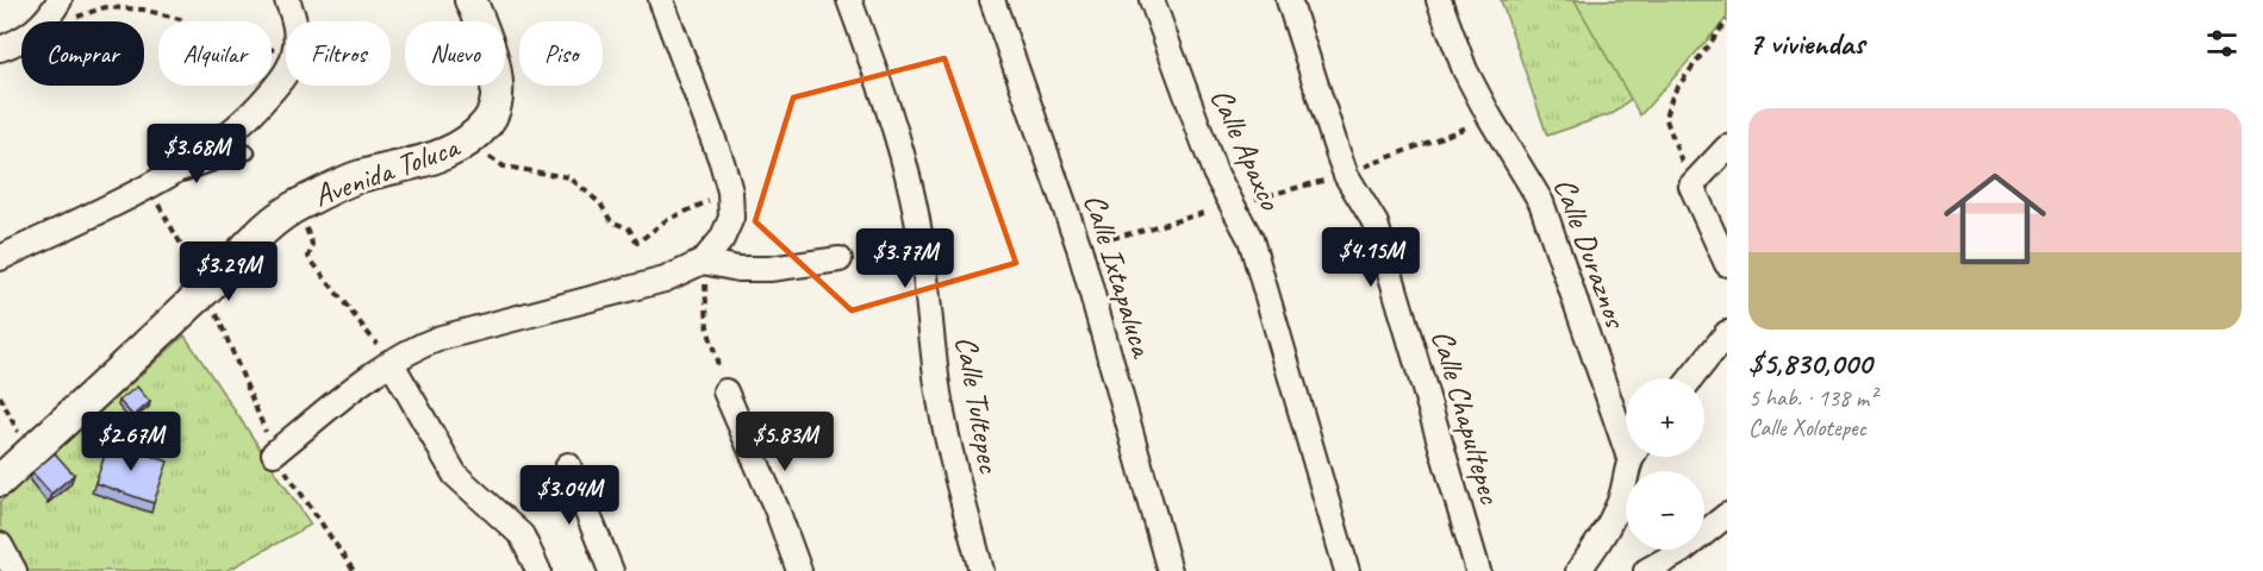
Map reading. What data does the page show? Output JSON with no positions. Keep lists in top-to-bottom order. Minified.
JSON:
{"streets":{"street":["Calle Apaxco","Avenida Toluca","Calle Duraznos","Calle Ixtapaluca","Calle Tultepec","Calle Chapultepec"]},"page":{"heading":"7 viviendas","chip":["Comprar","Alquilar","Filtros","Nuevo","Piso"],"list":[{"name":"$5,830,000","note":"5 hab. · 138 m² · Calle Xolotepec"}],"price":["$3.68M","$4.15M","$3.77M","$3.29M","$2.67M","$5.83M","$3.04M"],"map_buttons":["+","−"]}}
